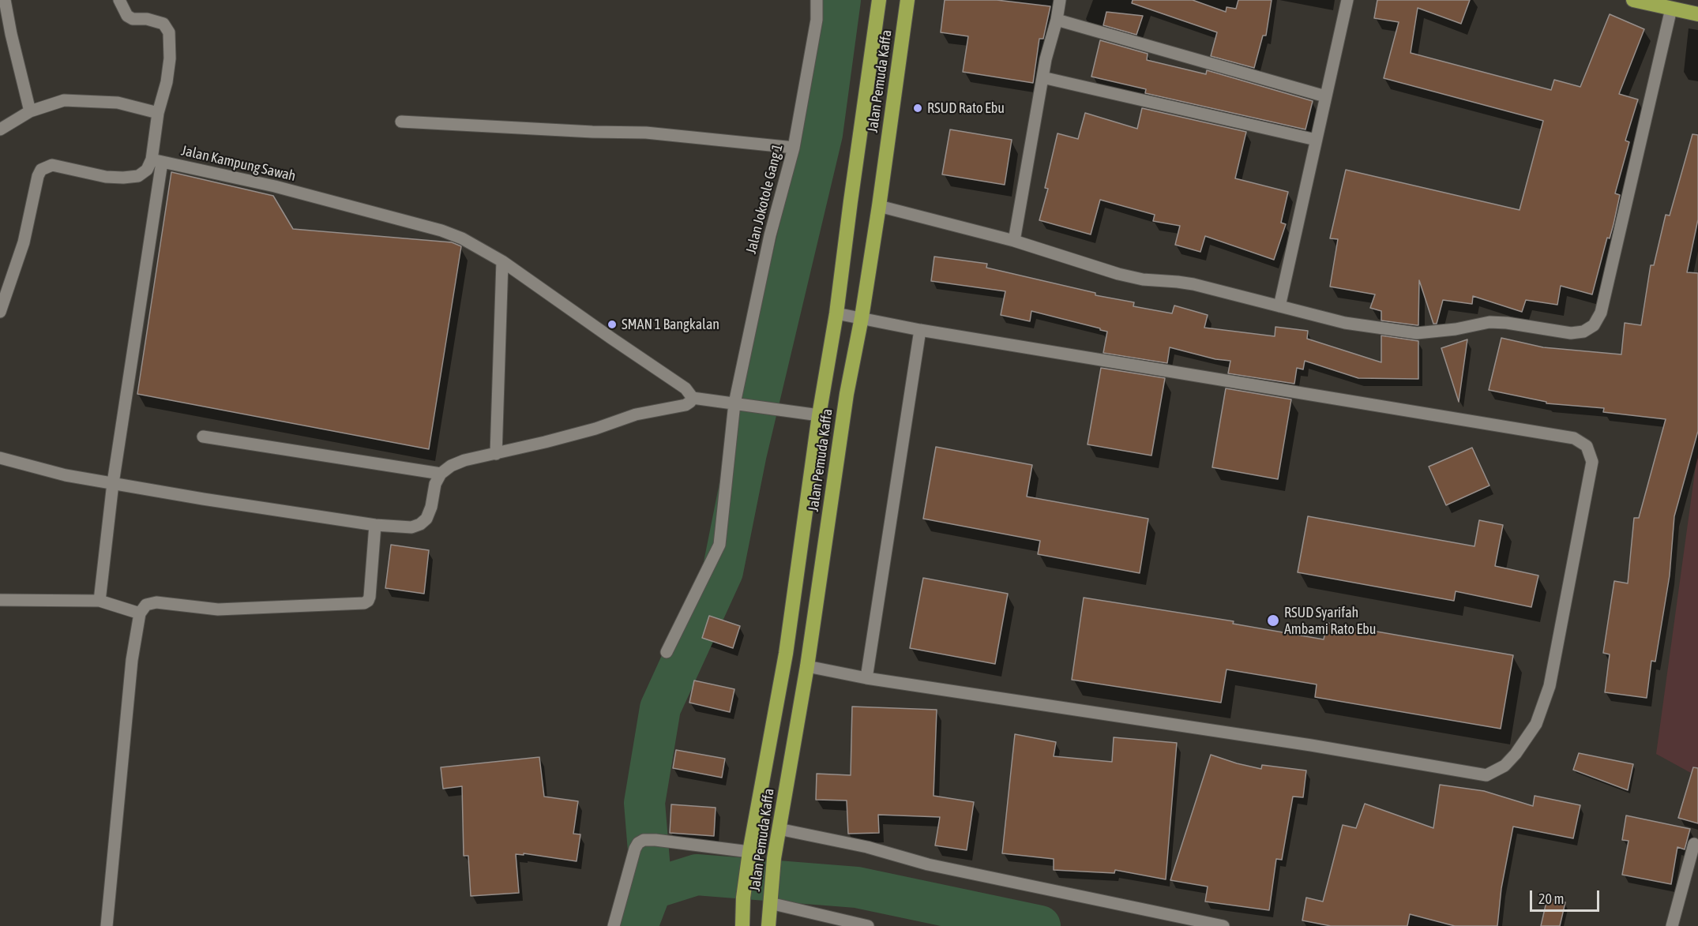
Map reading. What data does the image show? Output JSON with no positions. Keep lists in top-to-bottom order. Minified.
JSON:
{"streets":{"highway":["Jalan Pemuda Kaffa"],"street":["Jalan Kampung Sawah","Jalan Jokotole Gang 1"]},"places":["RSUD Rato Ebu","SMAN 1 Bangkalan","RSUD Syarifah Ambami Rato Ebu"],"scale_bar":"20 m"}
